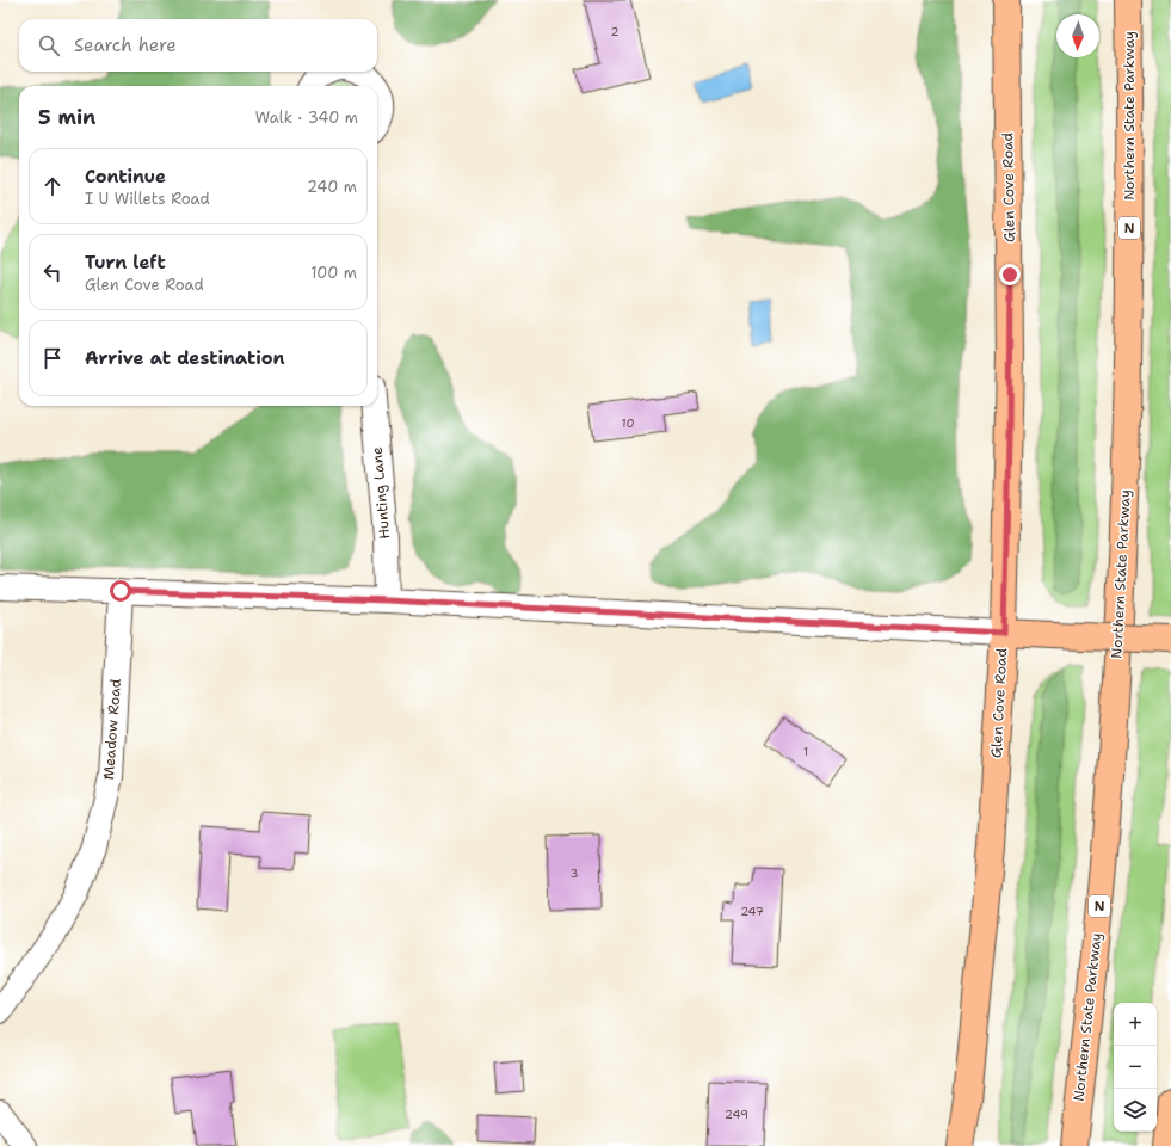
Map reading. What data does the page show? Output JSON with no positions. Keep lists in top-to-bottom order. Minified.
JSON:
{"streets":{"main road":["Northern State Parkway","Glen Cove Road","N"],"street":["Hunting Lane","Meadow Road"]},"house_numbers":["2","10","1","3","247","249"],"north":"bottom","page":{"search":"Search here","heading":["5 min","Walk · 340 m"],"list":[["Continue","I U Willets Road","240 m"],["Turn left","Glen Cove Road","100 m"],"Arrive at destination"],"map_buttons":["+","−"]}}
